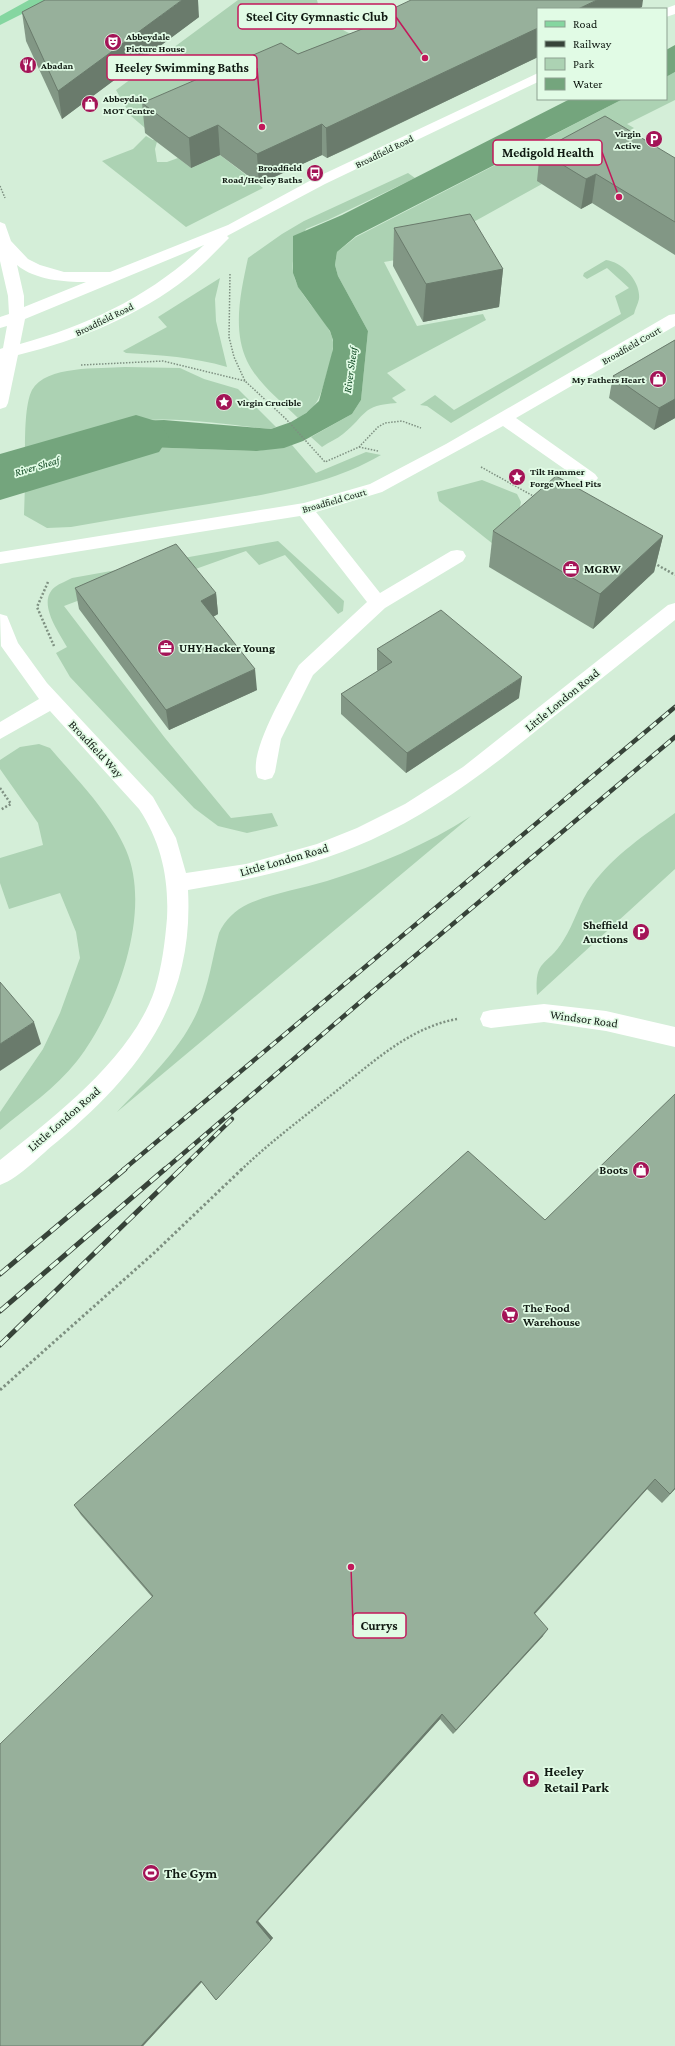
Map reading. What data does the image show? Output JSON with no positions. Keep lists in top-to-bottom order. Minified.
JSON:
{"streets":{"street":["Broadfield Road","Broadfield Court","Little London Road","Broadfield Way","Windsor Road"]},"crossings":[["Little London Road","Broadfield Way"]],"water":["River Sheaf"],"places":{"theatre":["Abbeydale Picture House"],"other":["Steel City Gymnastic Club","Heeley Swimming Baths","Medigold Health","Currys"],"restaurant":["Abadan"],"shop":["Abbeydale MOT Centre","My Fathers Heart","Boots"],"parking":["Virgin Active","Sheffield Auctions","Heeley Retail Park"],"bus stop":["Broadfield Road/Heeley Baths"],"place":["Virgin Crucible","Tilt Hammer Forge Wheel Pits"],"office":["MGRW","UHY Hacker Young"],"supermarket":["The Food Warehouse"],"sports":["The Gym"]},"legend":["Road","Railway","Park","Water"]}
